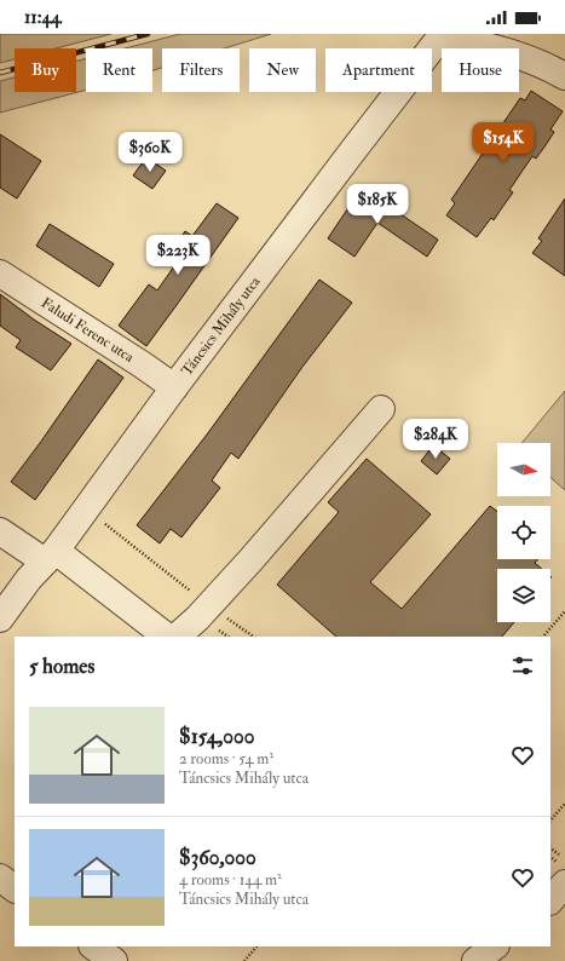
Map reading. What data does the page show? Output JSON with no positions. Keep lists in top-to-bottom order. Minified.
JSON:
{"streets":{"street":["Táncsics Mihály utca","Faludi Ferenc utca"]},"crossings":[["Táncsics Mihály utca","Faludi Ferenc utca"]],"north":"right","page":{"status":"11:44","chip":["Buy","Rent","Filters","New","Apartment","House"],"price":["$154K","$360K","$185K","$223K","$284K"],"heading":"5 homes","list":[{"name":"$154,000","note":"2 rooms · 54 m² · Táncsics Mihály utca"},{"name":"$360,000","note":"4 rooms · 144 m² · Táncsics Mihály utca"}]}}
